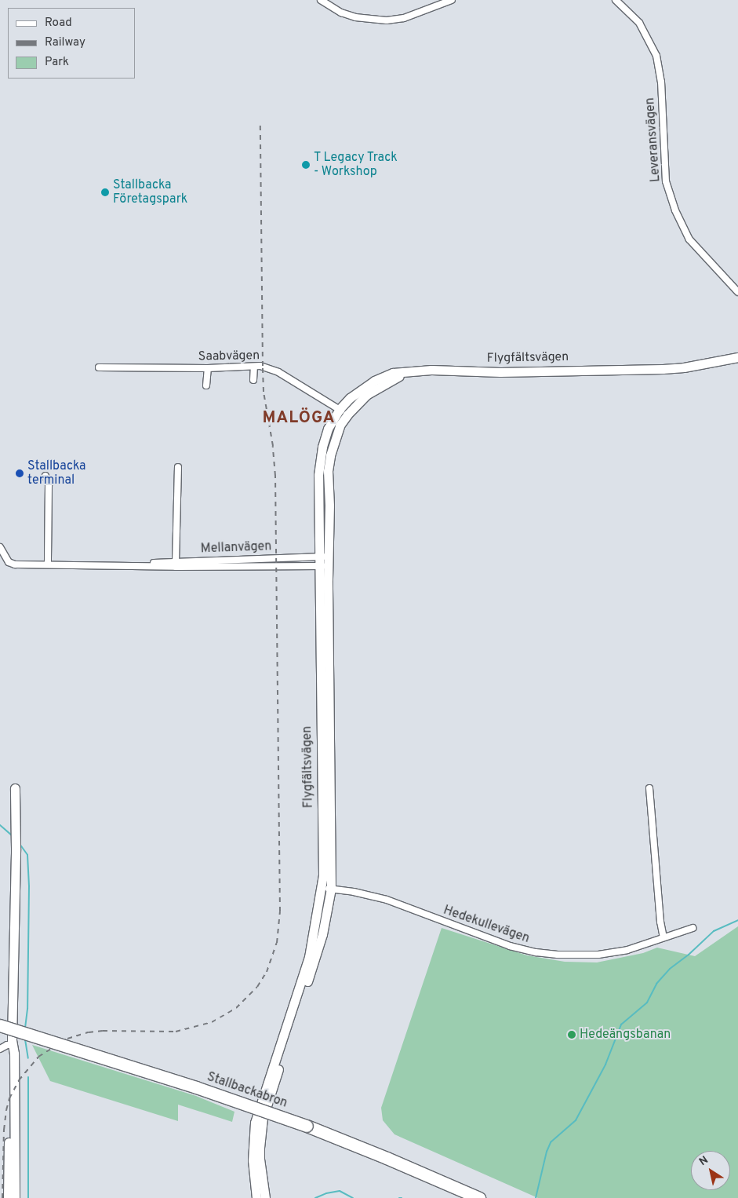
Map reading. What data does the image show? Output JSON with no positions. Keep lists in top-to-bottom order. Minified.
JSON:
{"streets":{"highway":["Stallbackabron"],"street":["Leveransvägen","Saabvägen","Flygfältsvägen","Mellanvägen","Hedekullevägen"]},"crossings":[["Saabvägen","Flygfältsvägen"],["Flygfältsvägen","Mellanvägen"],["Flygfältsvägen","Hedekullevägen"]],"districts":["MALÖGA"],"places":["T Legacy Track - Workshop","Stallbacka Företagspark","Stallbacka terminal","Hedeängsbanan"],"legend":["Road","Railway","Park"],"north":"top left"}
